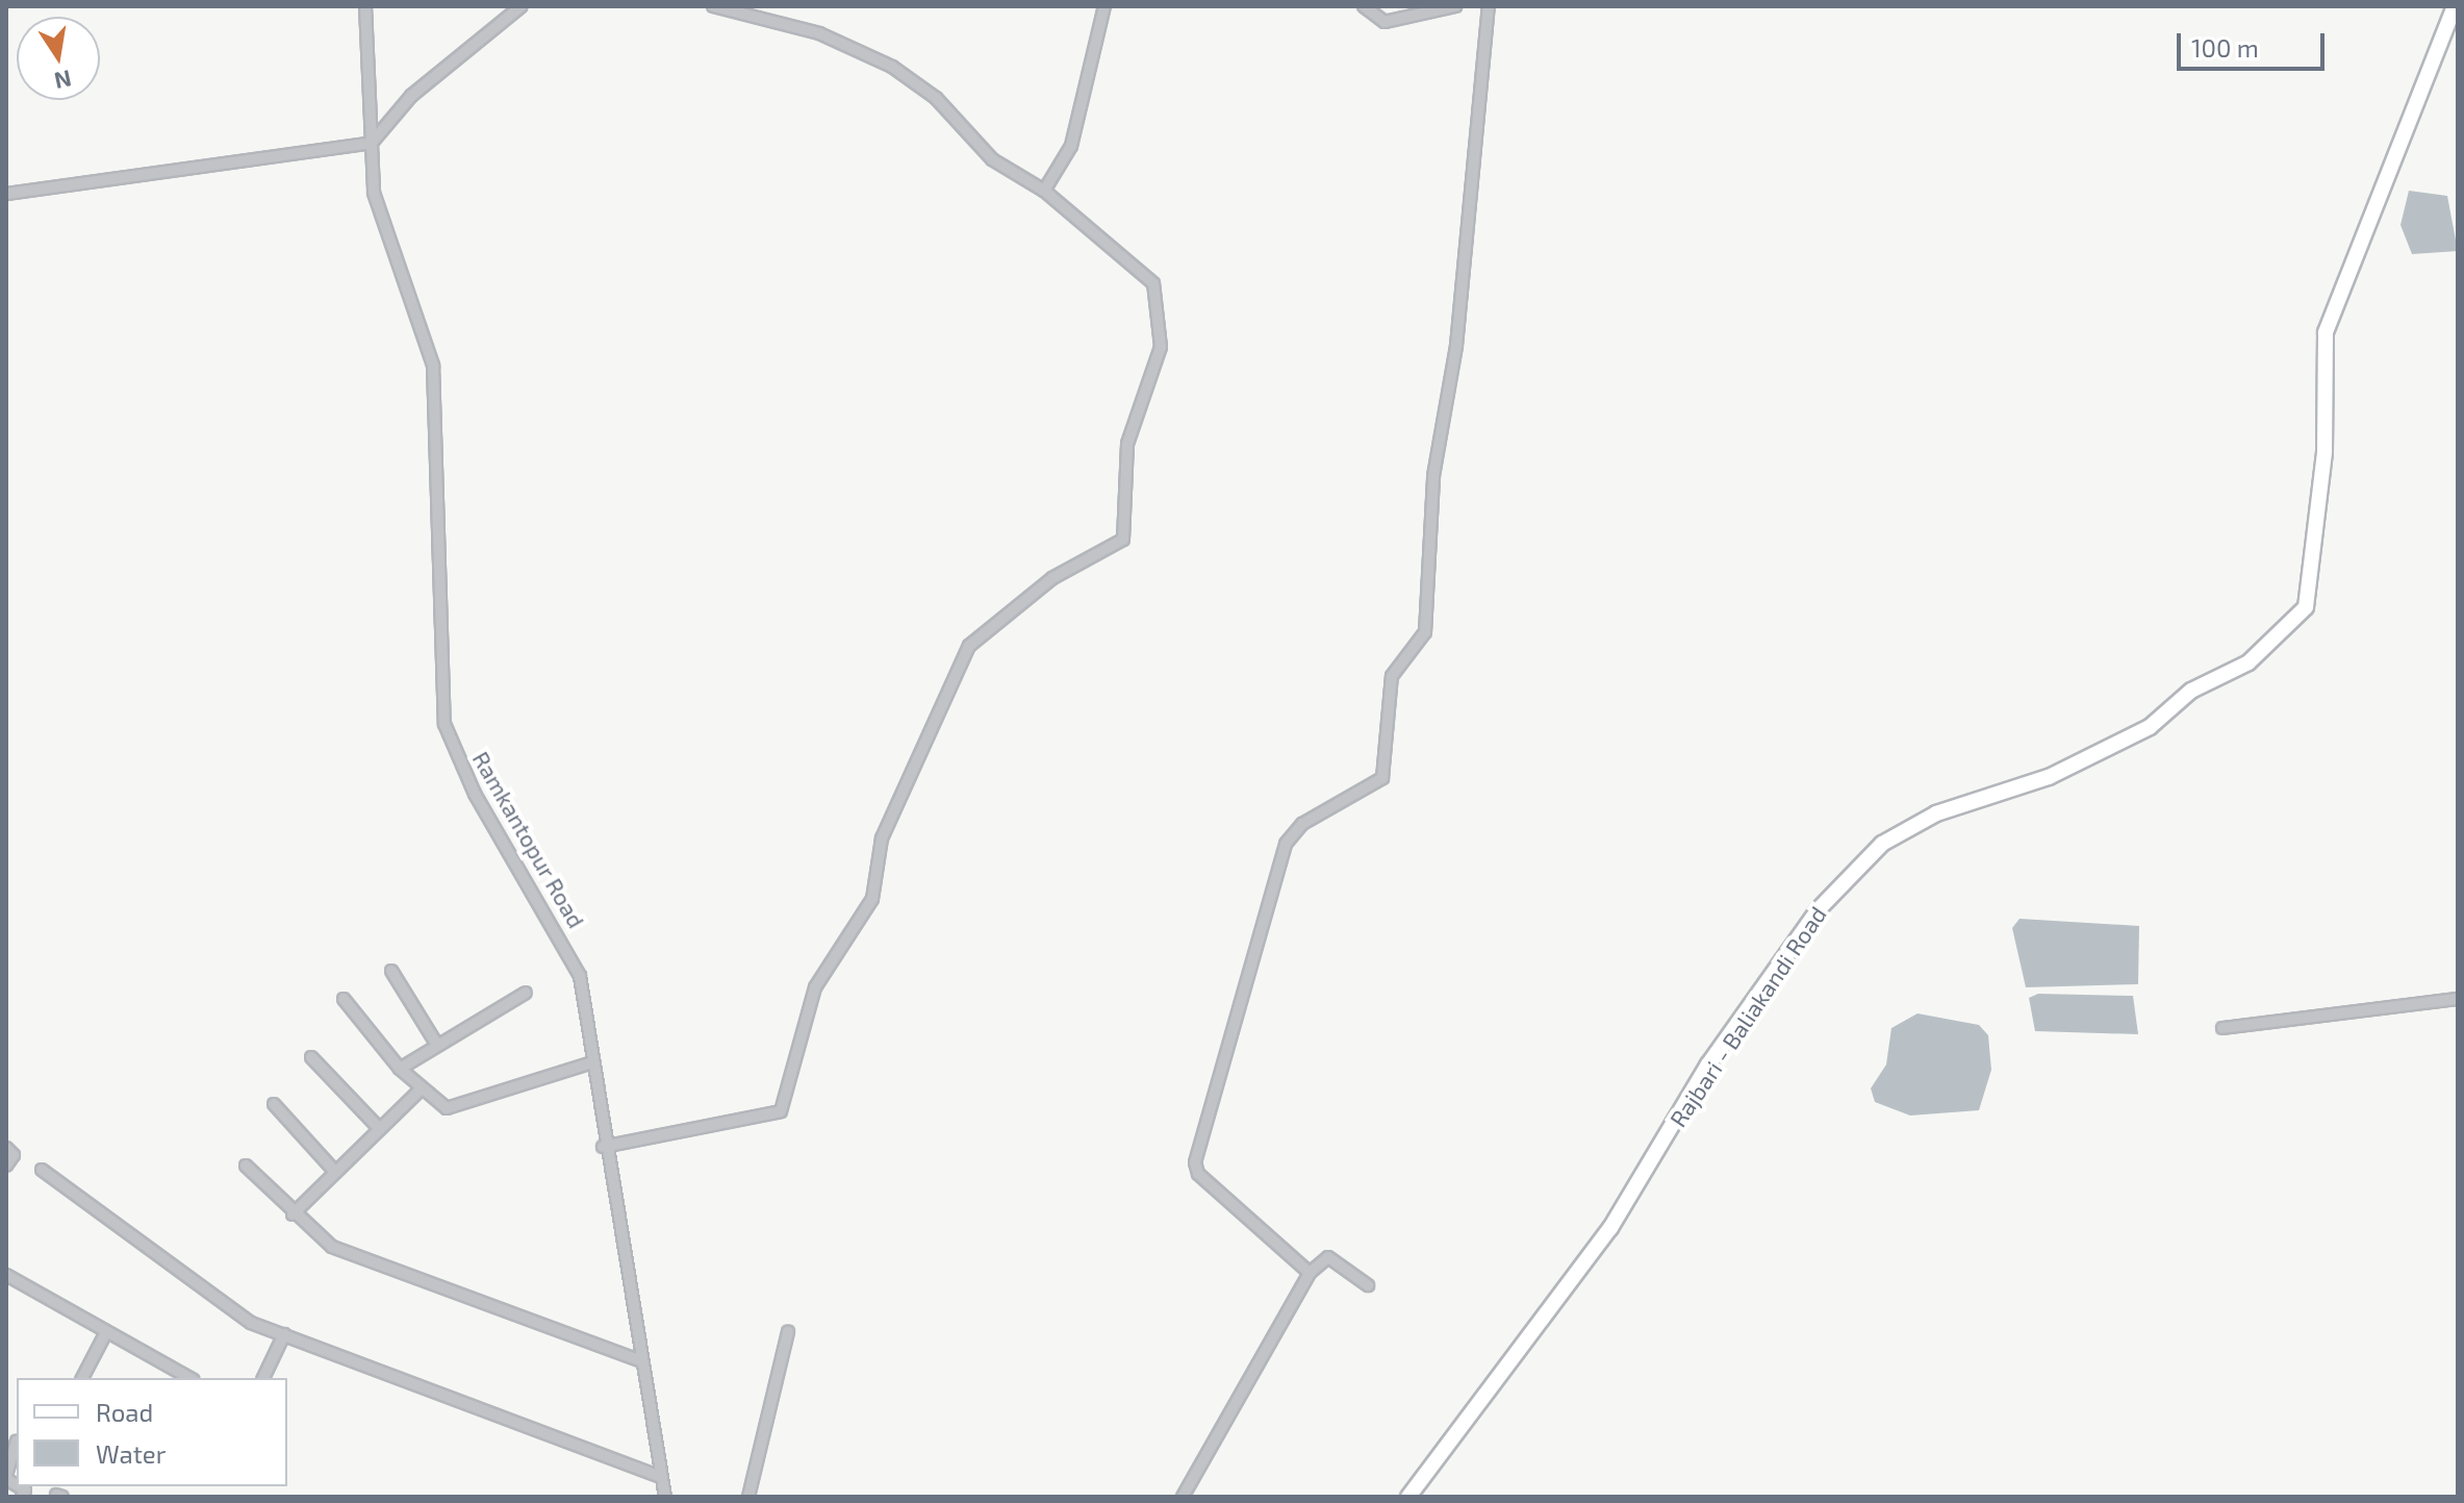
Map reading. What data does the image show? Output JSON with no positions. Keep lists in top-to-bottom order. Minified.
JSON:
{"streets":{"main road":["Rajbari - Baliakandi Road"],"street":["Ramkantopur Road"]},"legend":["Road","Water"],"scale_bar":"100 m","north":"bottom"}
